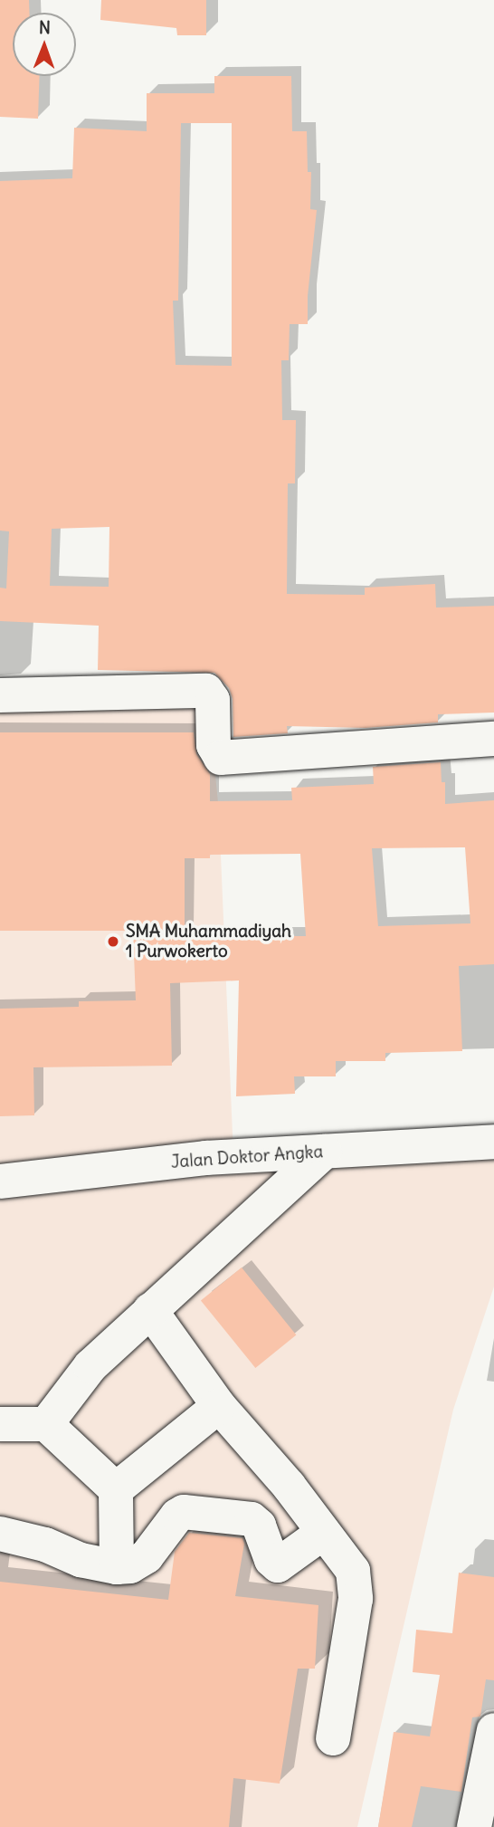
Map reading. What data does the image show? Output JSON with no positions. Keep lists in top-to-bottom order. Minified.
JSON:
{"streets":{"street":["Jalan Doktor Angka"]},"places":["SMA Muhammadiyah 1 Purwokerto"],"north":"top"}
